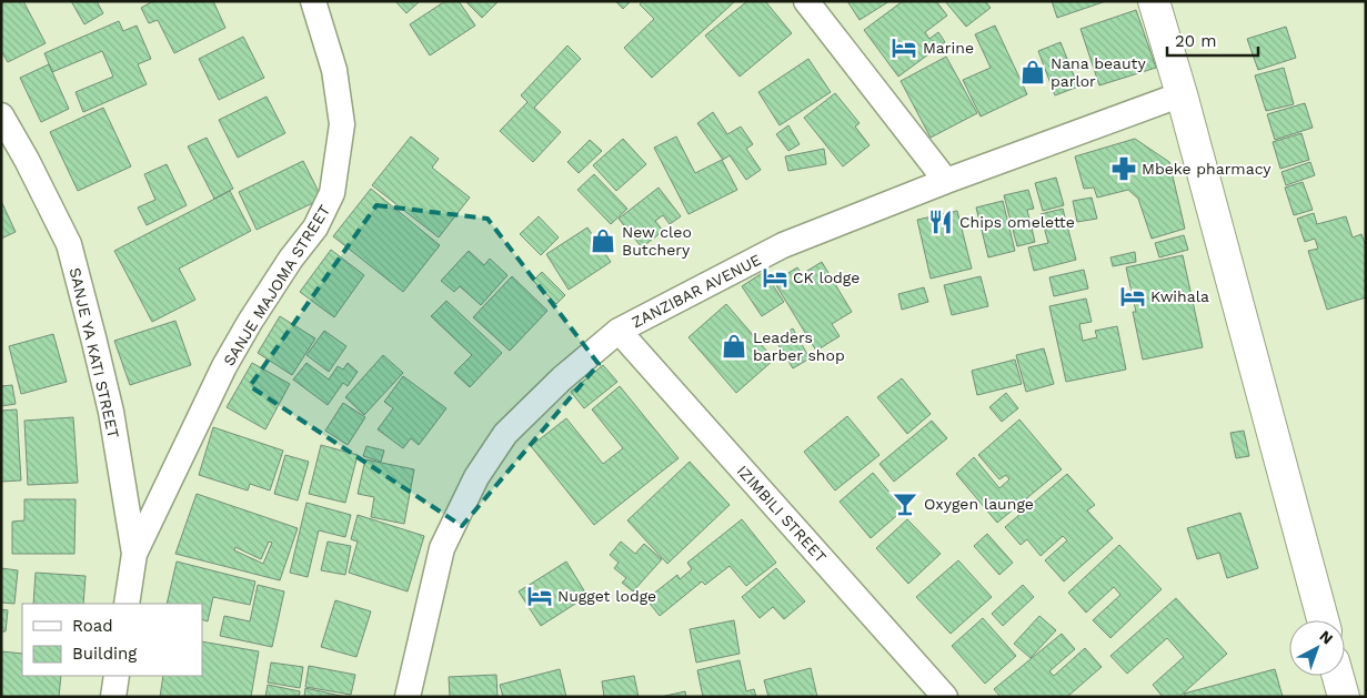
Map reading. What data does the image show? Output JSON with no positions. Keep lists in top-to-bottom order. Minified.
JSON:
{"streets":{"street":["SANJE MAJOMA STREET","ZANZIBAR AVENUE","SANJE YA KATI STREET","IZIMBILI STREET"]},"crossings":[["SANJE MAJOMA STREET","SANJE YA KATI STREET"],["ZANZIBAR AVENUE","IZIMBILI STREET"]],"places":{"hotel":["Marine","CK lodge","Kwihala","Nugget lodge"],"shop":["Nana beauty parlor","New cleo Butchery","Leaders barber shop"],"pharmacy":["Mbeke pharmacy"],"restaurant":["Chips omelette"],"bar":["Oxygen launge"]},"legend":["Road","Building"],"scale_bar":"20 m","north":"top right"}
